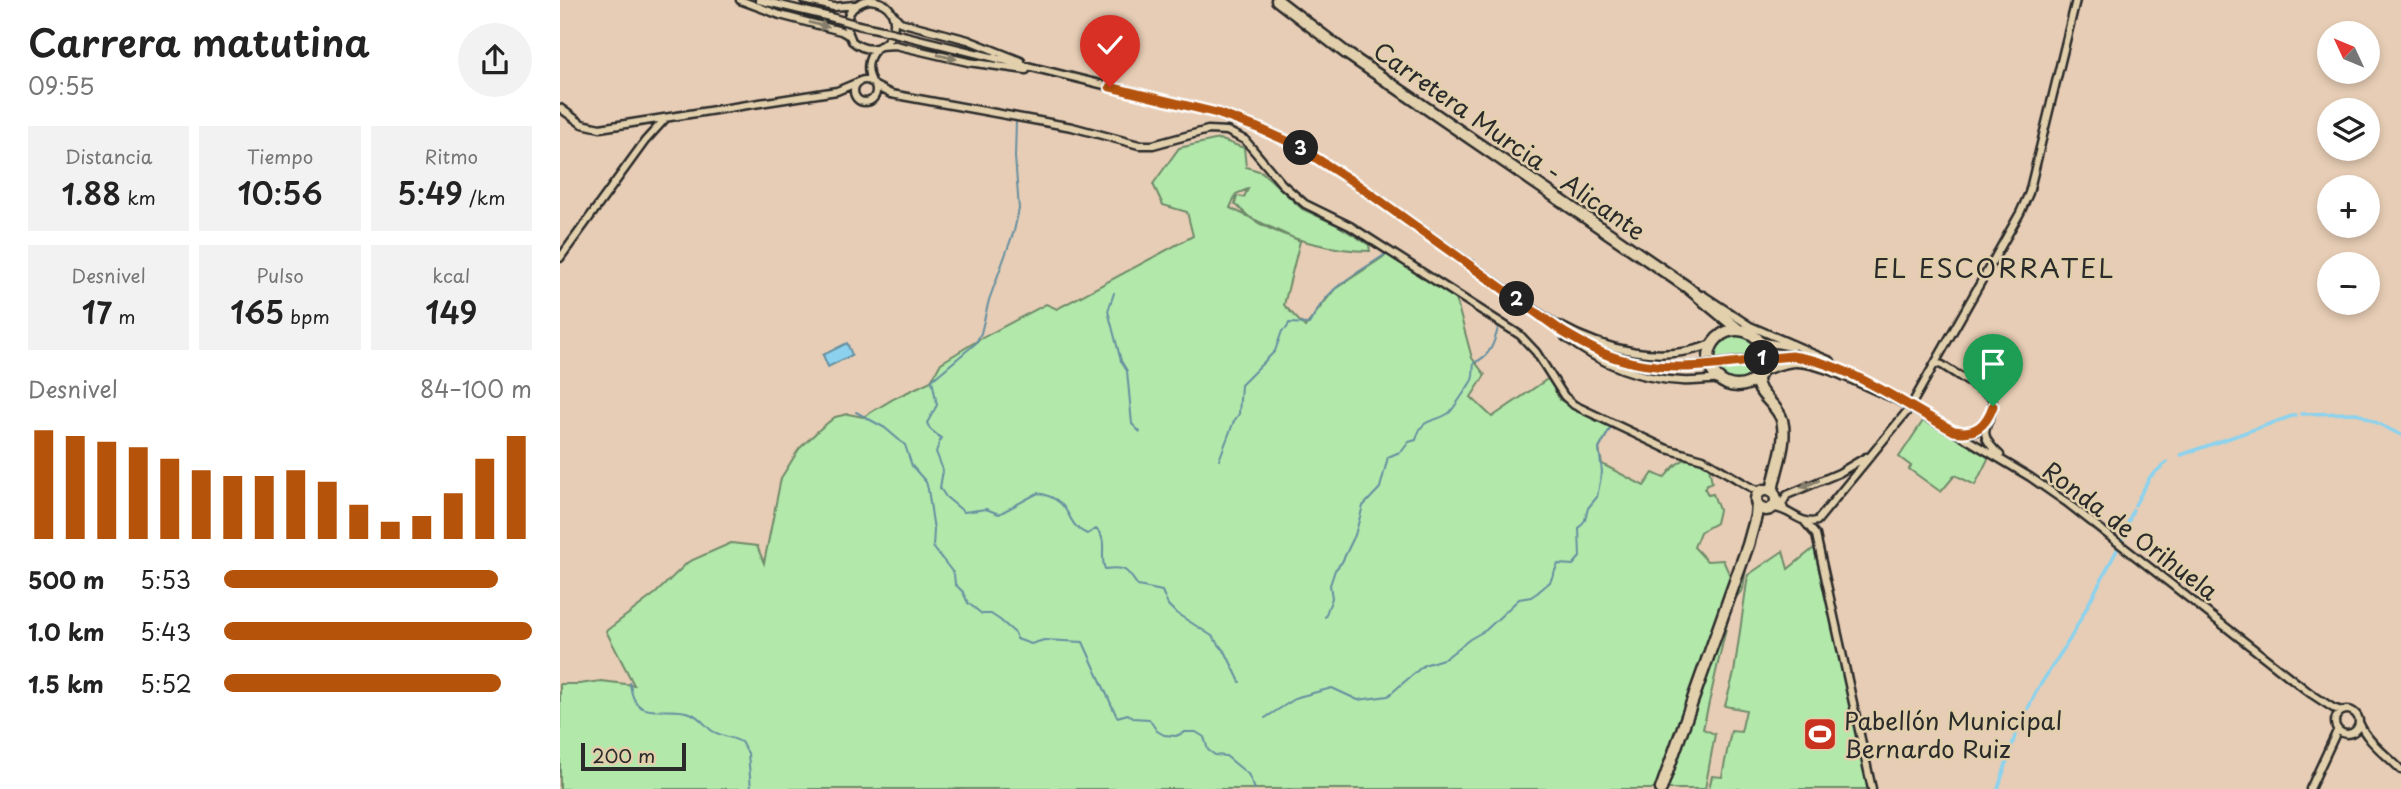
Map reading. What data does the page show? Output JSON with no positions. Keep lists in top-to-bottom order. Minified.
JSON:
{"streets":{"highway":["Carretera Murcia - Alicante"],"main road":["Ronda de Orihuela"]},"districts":["EL ESCORRATEL"],"places":{"sports":["Pabellón Municipal Bernardo Ruiz"]},"scale_bar":"200 m","north":"top left","page":{"heading":["Carrera matutina","09:55"],"map_buttons":["+","−"],"stats":[["Distancia","1.88 km"],["Tiempo","10:56"],["Ritmo","5:49 /km"],["Desnivel","17 m"],["Pulso","165 bpm"],["kcal","149"]],"pins":["3","2","1"],"chart":["Desnivel","84–100 m"],"list":[{"name":"500 m","note":"5:53"},{"name":"1.0 km","note":"5:43"},{"name":"1.5 km","note":"5:52"}],"scale":"200 m"}}
